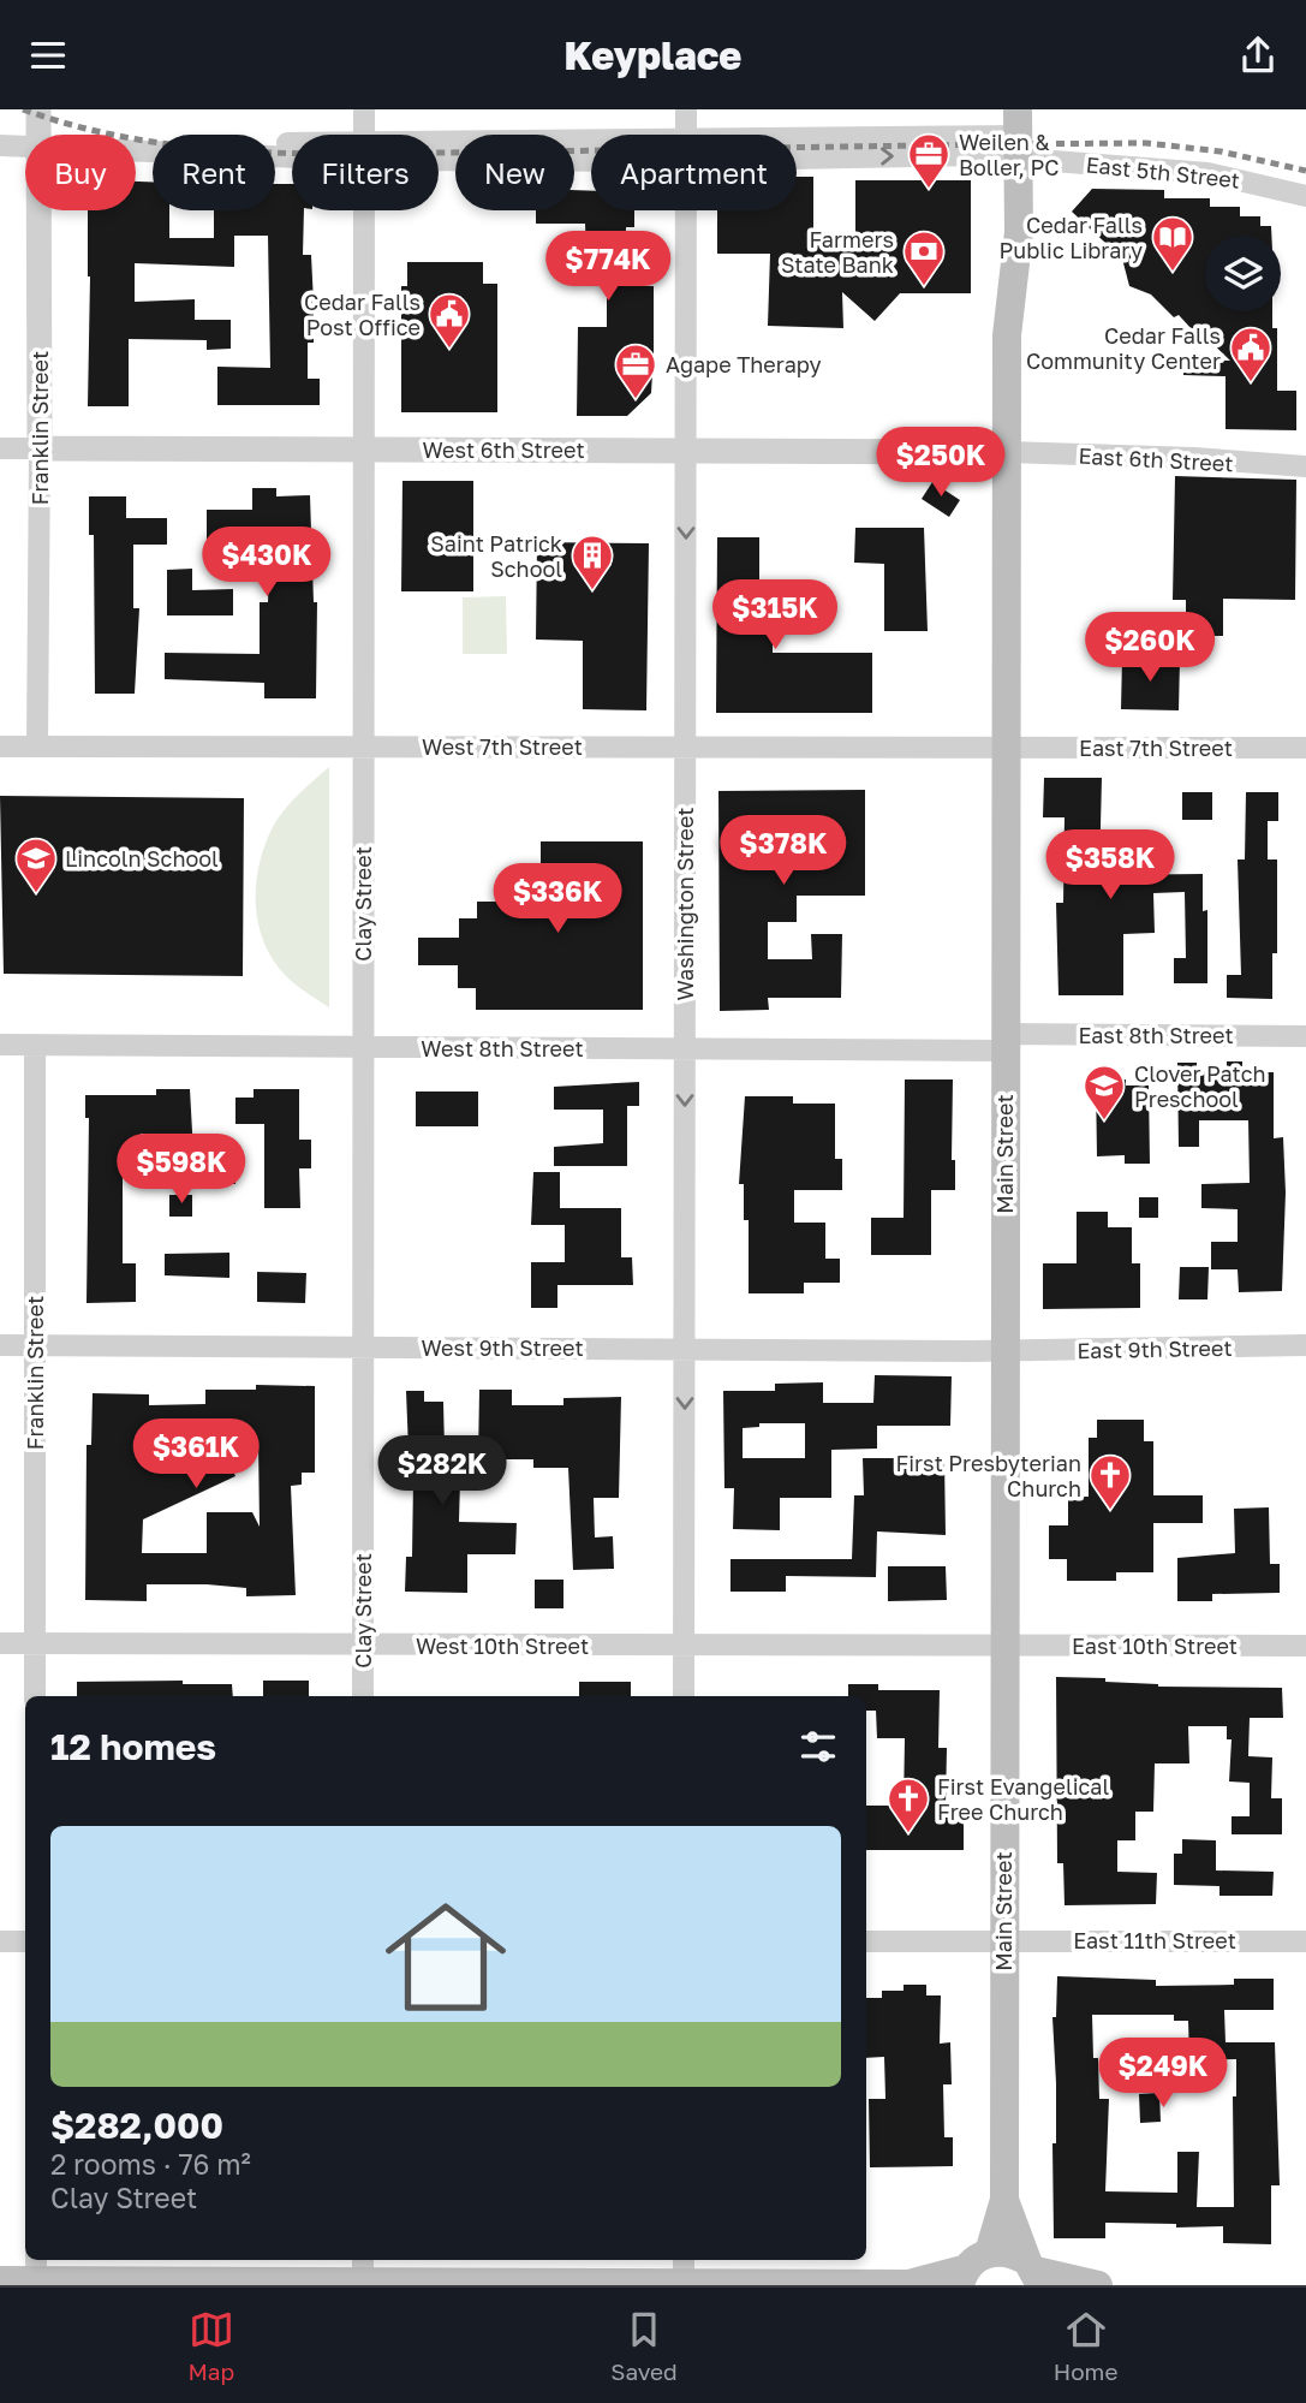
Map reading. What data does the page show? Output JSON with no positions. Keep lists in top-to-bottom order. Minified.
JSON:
{"streets":{"main road":["Main Street"],"street":["East 5th Street","Franklin Street","West 6th Street","East 6th Street","West 7th Street","East 7th Street","Clay Street","Washington Street","East 8th Street","West 8th Street","West 9th Street","East 9th Street","West 10th Street","East 10th Street","East 11th Street"]},"crossings":[["East 5th Street","Main Street"],["Franklin Street","West 6th Street"],["Franklin Street","West 7th Street"],["Franklin Street","West 8th Street"],["Franklin Street","West 9th Street"],["Franklin Street","West 10th Street"],["West 6th Street","East 6th Street"],["West 6th Street","Clay Street"],["West 6th Street","Washington Street"],["West 6th Street","Main Street"],["East 6th Street","Main Street"],["West 7th Street","East 7th Street"],["West 7th Street","Clay Street"],["West 7th Street","Washington Street"],["West 7th Street","Main Street"],["East 7th Street","Main Street"],["Clay Street","West 8th Street"],["Clay Street","West 9th Street"],["Clay Street","West 10th Street"],["Washington Street","West 8th Street"],["Washington Street","West 9th Street"],["Washington Street","West 10th Street"],["East 8th Street","West 8th Street"],["East 8th Street","Main Street"],["West 8th Street","Main Street"],["Main Street","West 9th Street"],["Main Street","East 9th Street"],["Main Street","West 10th Street"],["Main Street","East 10th Street"],["Main Street","East 11th Street"],["West 9th Street","East 9th Street"],["West 10th Street","East 10th Street"]],"one_way":["Washington Street"],"places":{"office":["Weilen & Boller, PC","Agape Therapy"],"library":["Cedar Falls Public Library"],"bank":["Farmers State Bank"],"public building":["Cedar Falls Post Office","Cedar Falls Community Center"],"building":["Saint Patrick School"],"school or university":["Lincoln School","Clover Patch Preschool"],"church":["First Presbyterian Church","First Evangelical Free Church"]},"page":{"header":"Keyplace","chip":["Buy","Rent","Filters","New","Apartment"],"price":["$774K","$250K","$430K","$315K","$260K","$378K","$358K","$336K","$598K","$361K","$282K","$249K"],"heading":"12 homes","list":[{"name":"$282,000","note":"2 rooms · 76 m² · Clay Street"}],"tabs":["Map","Saved","Home"]}}
